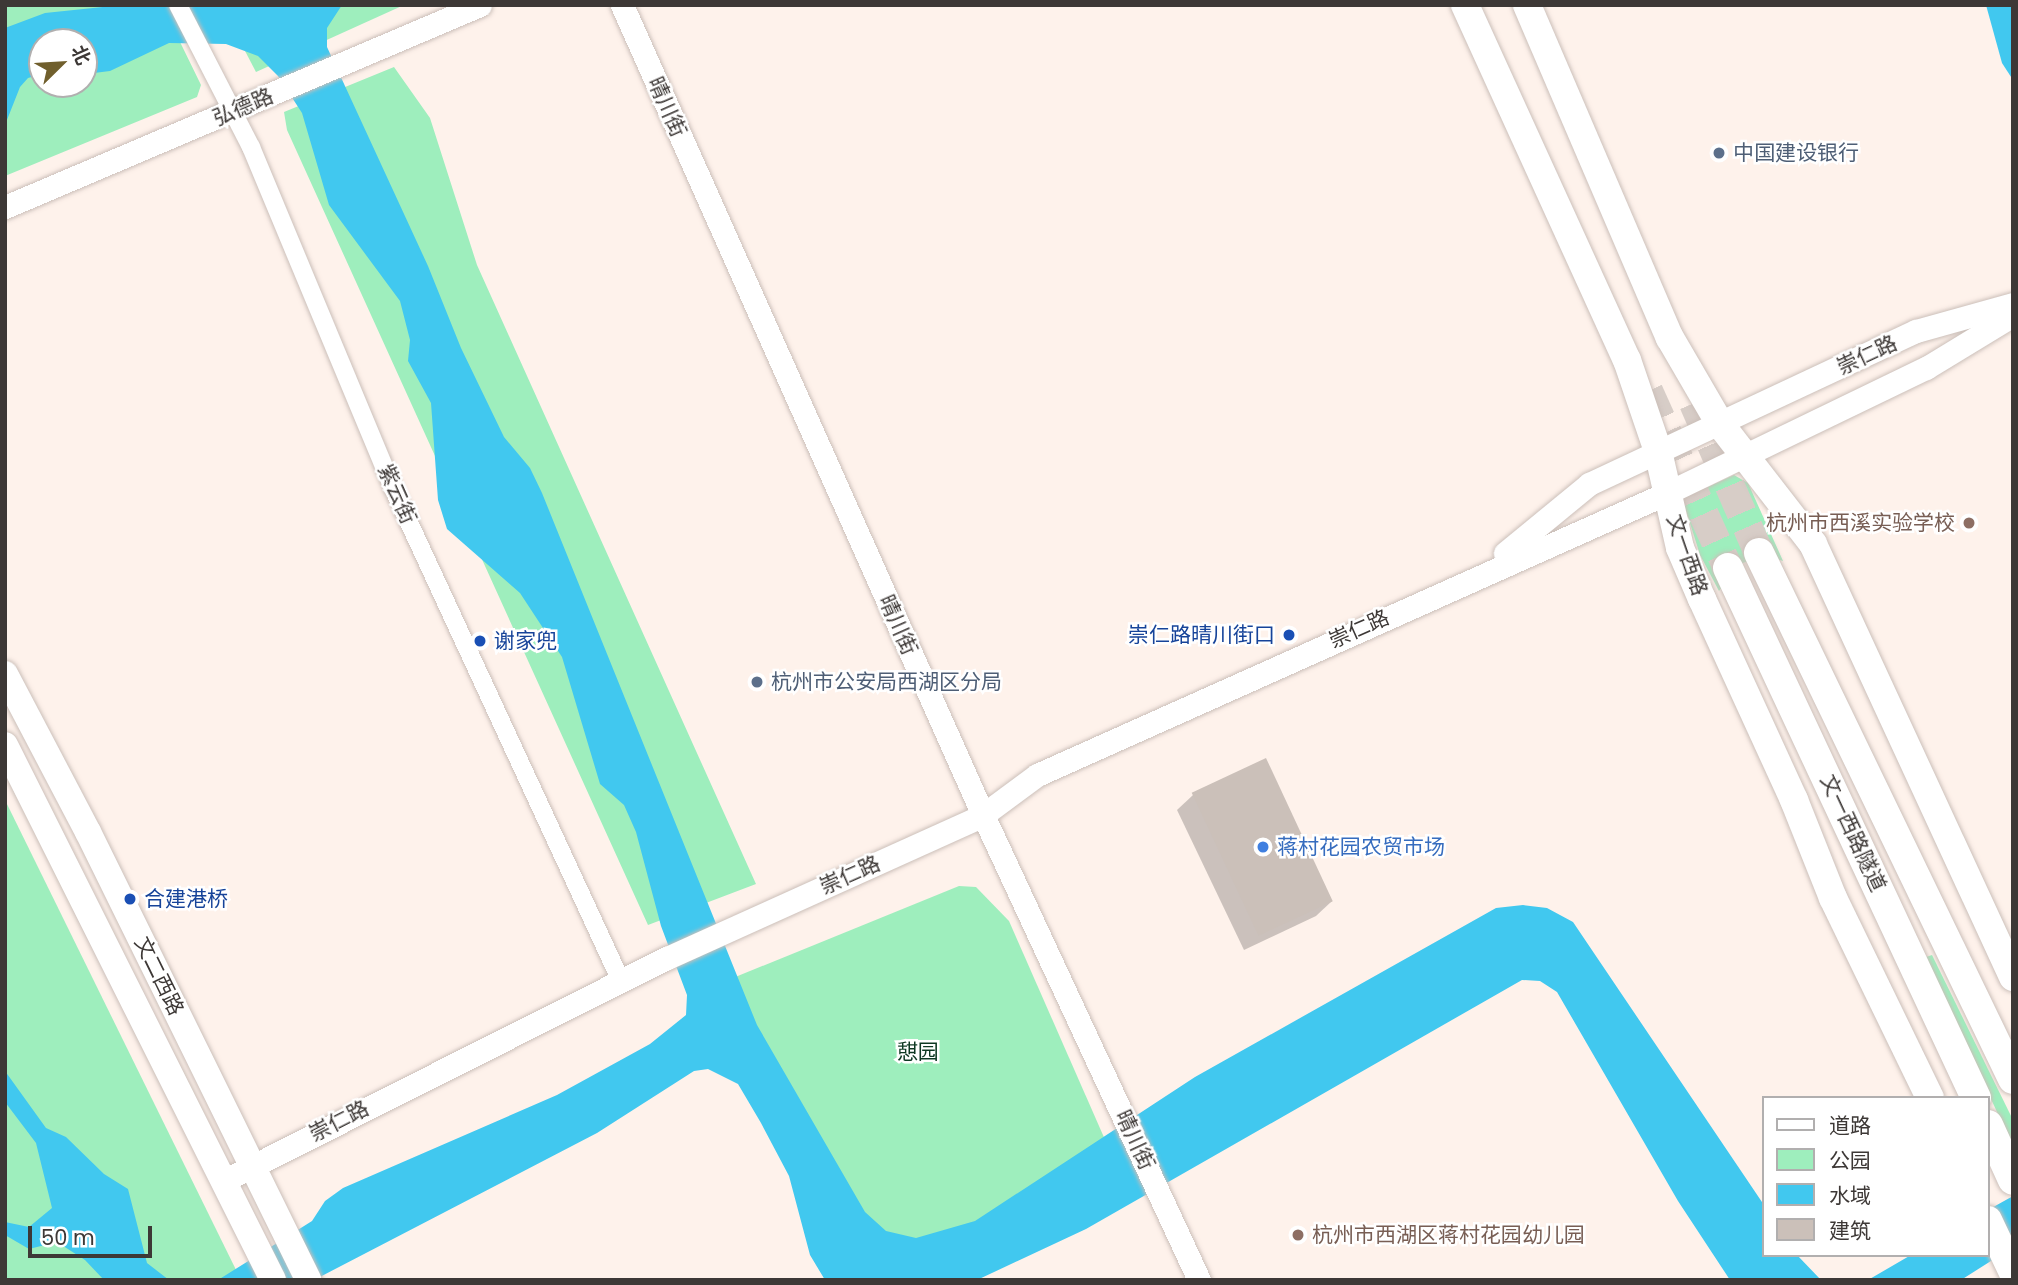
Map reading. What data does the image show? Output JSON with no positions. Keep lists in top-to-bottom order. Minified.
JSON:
{"streets":{"highway":["文一西路隧道"],"main road":["文一西路","文二西路"],"street":["弘德路","晴川街","崇仁路","紫云街"]},"crossings":[["弘德路","紫云街"],["晴川街","崇仁路"],["崇仁路","紫云街"],["崇仁路","文一西路"],["崇仁路","文二西路"]],"parks":["憇园"],"places":["中国建设银行","杭州市西溪实验学校","崇仁路晴川街口","谢家兜","杭州市公安局西湖区分局","蒋村花园农贸市场","合建港桥","杭州市西湖区蒋村花园幼儿园"],"legend":["道路","公园","水域","建筑"],"scale_bar":"50 m","north":"top right"}
